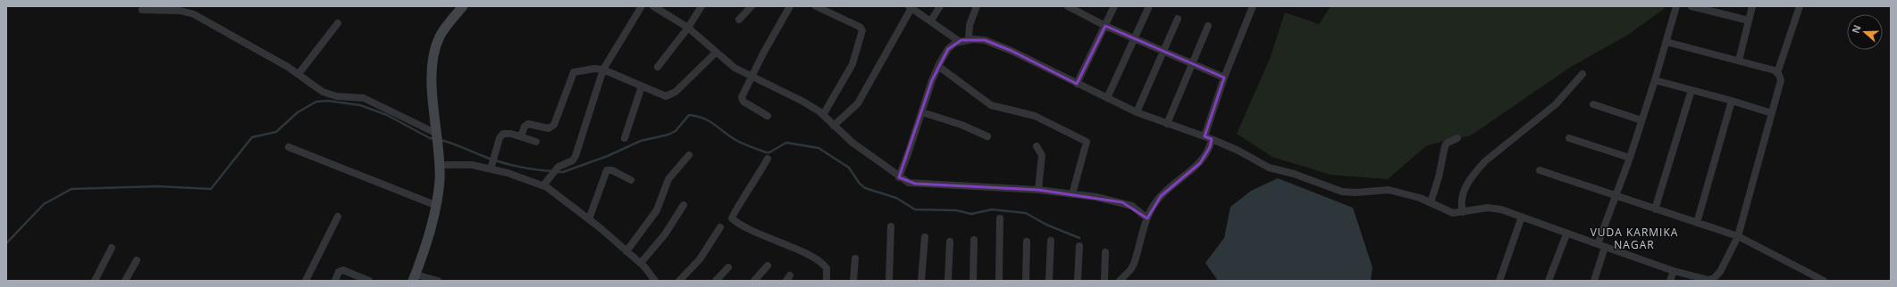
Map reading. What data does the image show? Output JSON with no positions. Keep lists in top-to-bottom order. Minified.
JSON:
{"districts":["VUDA KARMIKA NAGAR"],"north":"left"}
